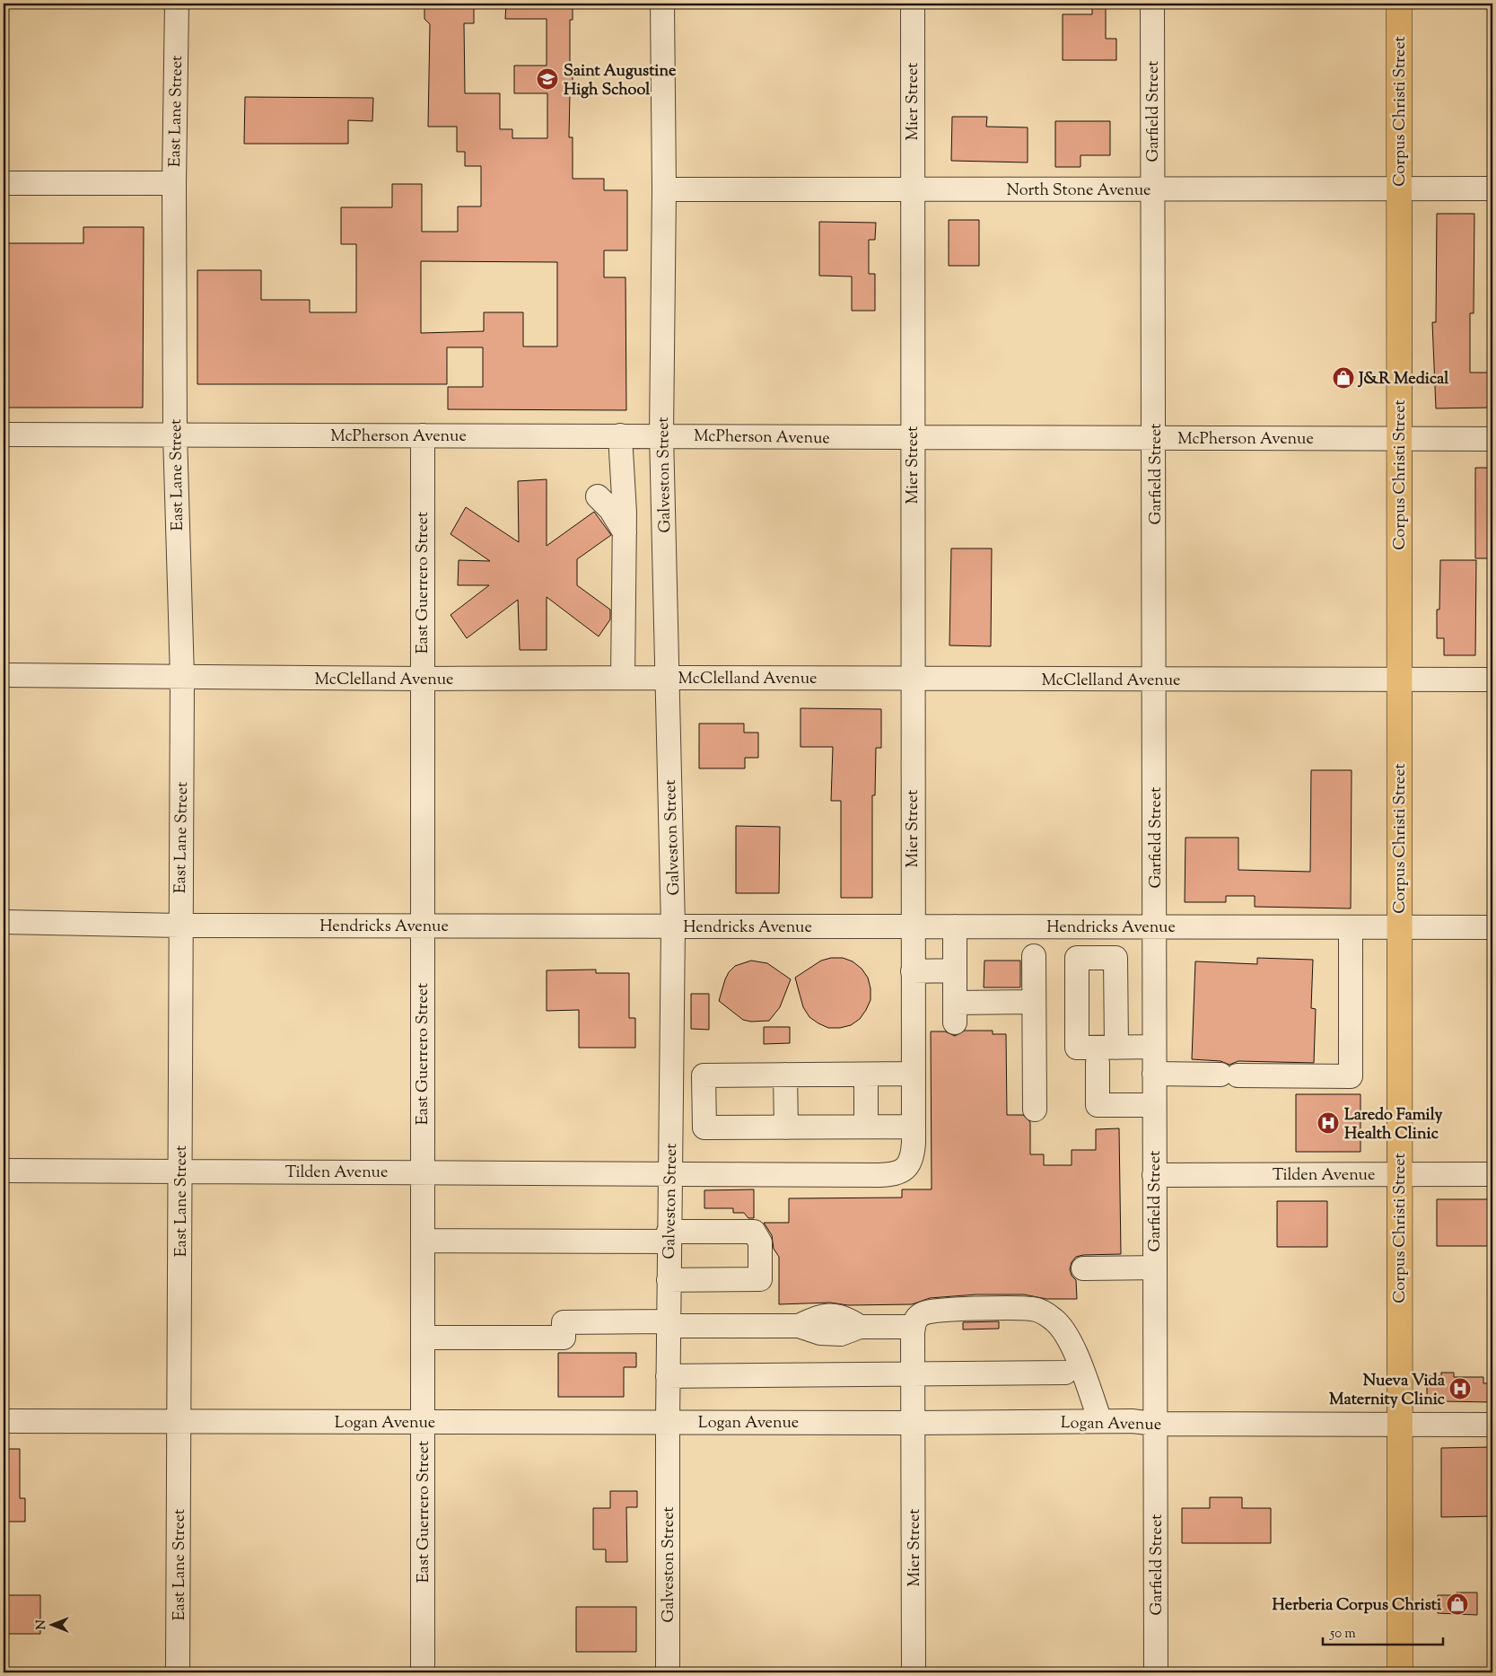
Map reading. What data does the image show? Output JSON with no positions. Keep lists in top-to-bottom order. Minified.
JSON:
{"streets":{"main road":["Corpus Christi Street"],"street":["Mier Street","East Lane Street","Garfield Street","North Stone Avenue","McPherson Avenue","Galveston Street","East Guerrero Street","McClelland Avenue","Hendricks Avenue","Tilden Avenue","Logan Avenue"]},"crossings":[["Mier Street","North Stone Avenue"],["Mier Street","McPherson Avenue"],["Mier Street","McClelland Avenue"],["Mier Street","Hendricks Avenue"],["Mier Street","Tilden Avenue"],["Mier Street","Logan Avenue"],["East Lane Street","McPherson Avenue"],["East Lane Street","McClelland Avenue"],["East Lane Street","Hendricks Avenue"],["East Lane Street","Tilden Avenue"],["East Lane Street","Logan Avenue"],["Garfield Street","North Stone Avenue"],["Garfield Street","McPherson Avenue"],["Garfield Street","McClelland Avenue"],["Garfield Street","Hendricks Avenue"],["Garfield Street","Tilden Avenue"],["Garfield Street","Logan Avenue"],["Corpus Christi Street","North Stone Avenue"],["Corpus Christi Street","McPherson Avenue"],["Corpus Christi Street","McClelland Avenue"],["Corpus Christi Street","Hendricks Avenue"],["Corpus Christi Street","Tilden Avenue"],["Corpus Christi Street","Logan Avenue"],["North Stone Avenue","Galveston Street"],["McPherson Avenue","Galveston Street"],["McPherson Avenue","East Guerrero Street"],["Galveston Street","McClelland Avenue"],["Galveston Street","Hendricks Avenue"],["Galveston Street","Tilden Avenue"],["Galveston Street","Logan Avenue"],["East Guerrero Street","McClelland Avenue"],["East Guerrero Street","Hendricks Avenue"],["East Guerrero Street","Tilden Avenue"],["East Guerrero Street","Logan Avenue"]],"places":{"school or university":["Saint Augustine High School"],"shop":["J&R Medical","Herberia Corpus Christi"],"hospital":["Laredo Family Health Clinic","Nueva Vida Maternity Clinic"]},"scale_bar":"50 m","north":"left"}
